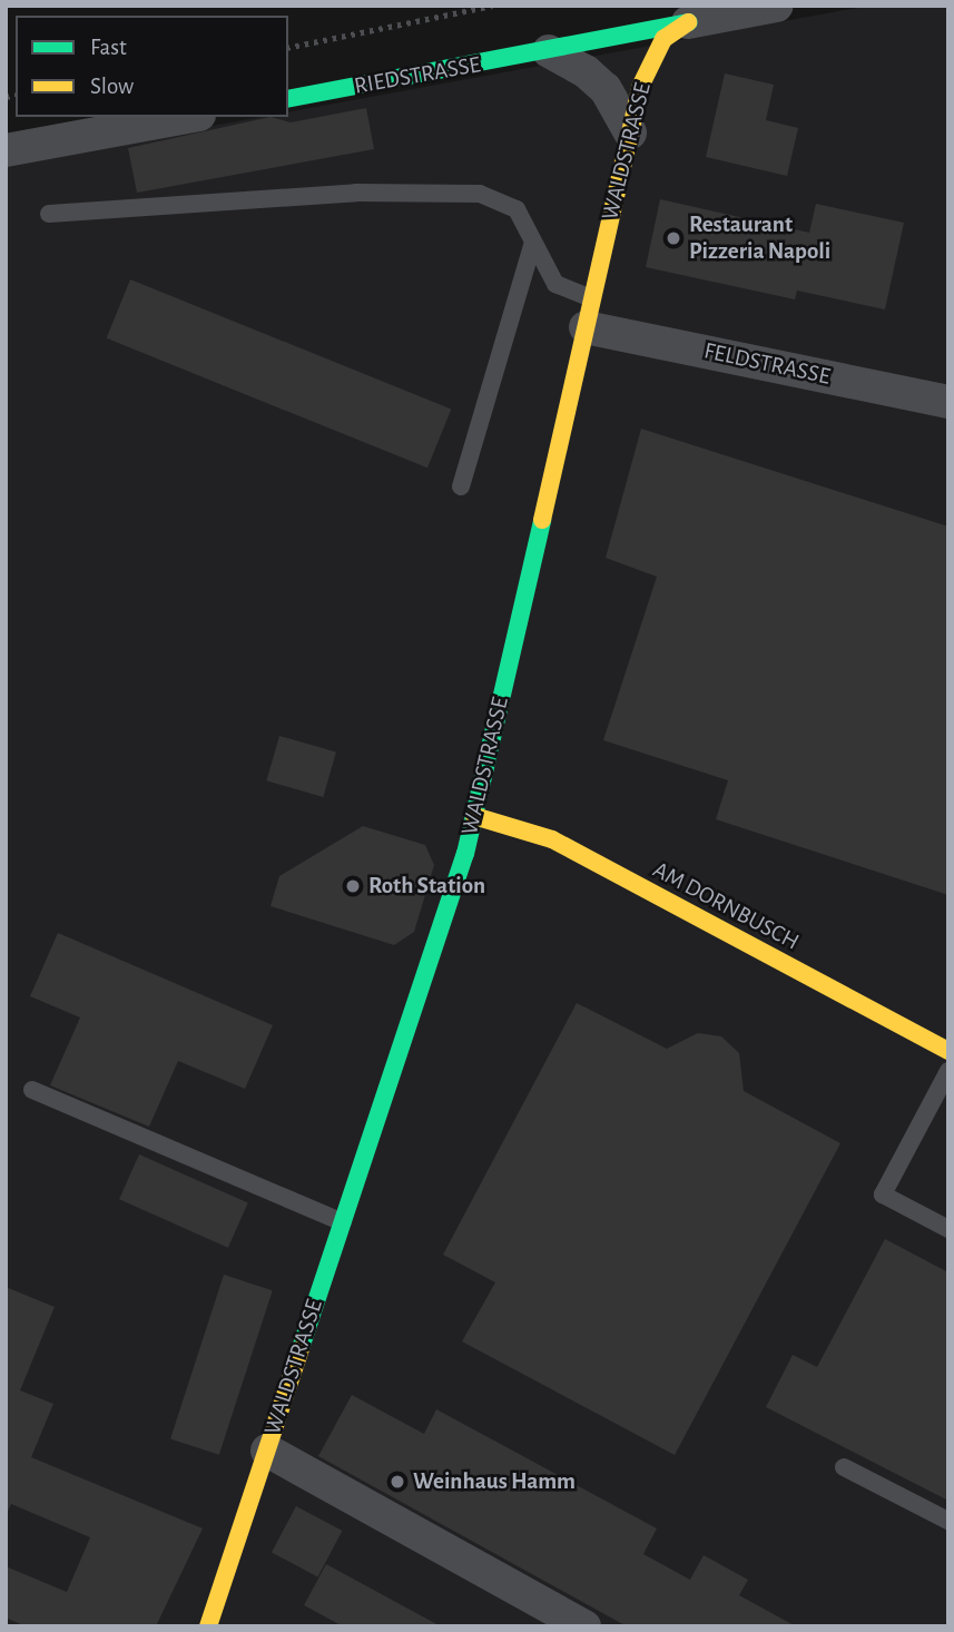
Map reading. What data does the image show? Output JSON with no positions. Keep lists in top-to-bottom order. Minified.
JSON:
{"streets":{"street":["RIEDSTRASSE","WALDSTRASSE","FELDSTRASSE","AM DORNBUSCH"]},"crossings":[["RIEDSTRASSE","WALDSTRASSE"],["WALDSTRASSE","FELDSTRASSE"],["WALDSTRASSE","AM DORNBUSCH"]],"places":["Restaurant Pizzeria Napoli","Roth Station","Weinhaus Hamm"],"legend":["Fast","Slow"]}
